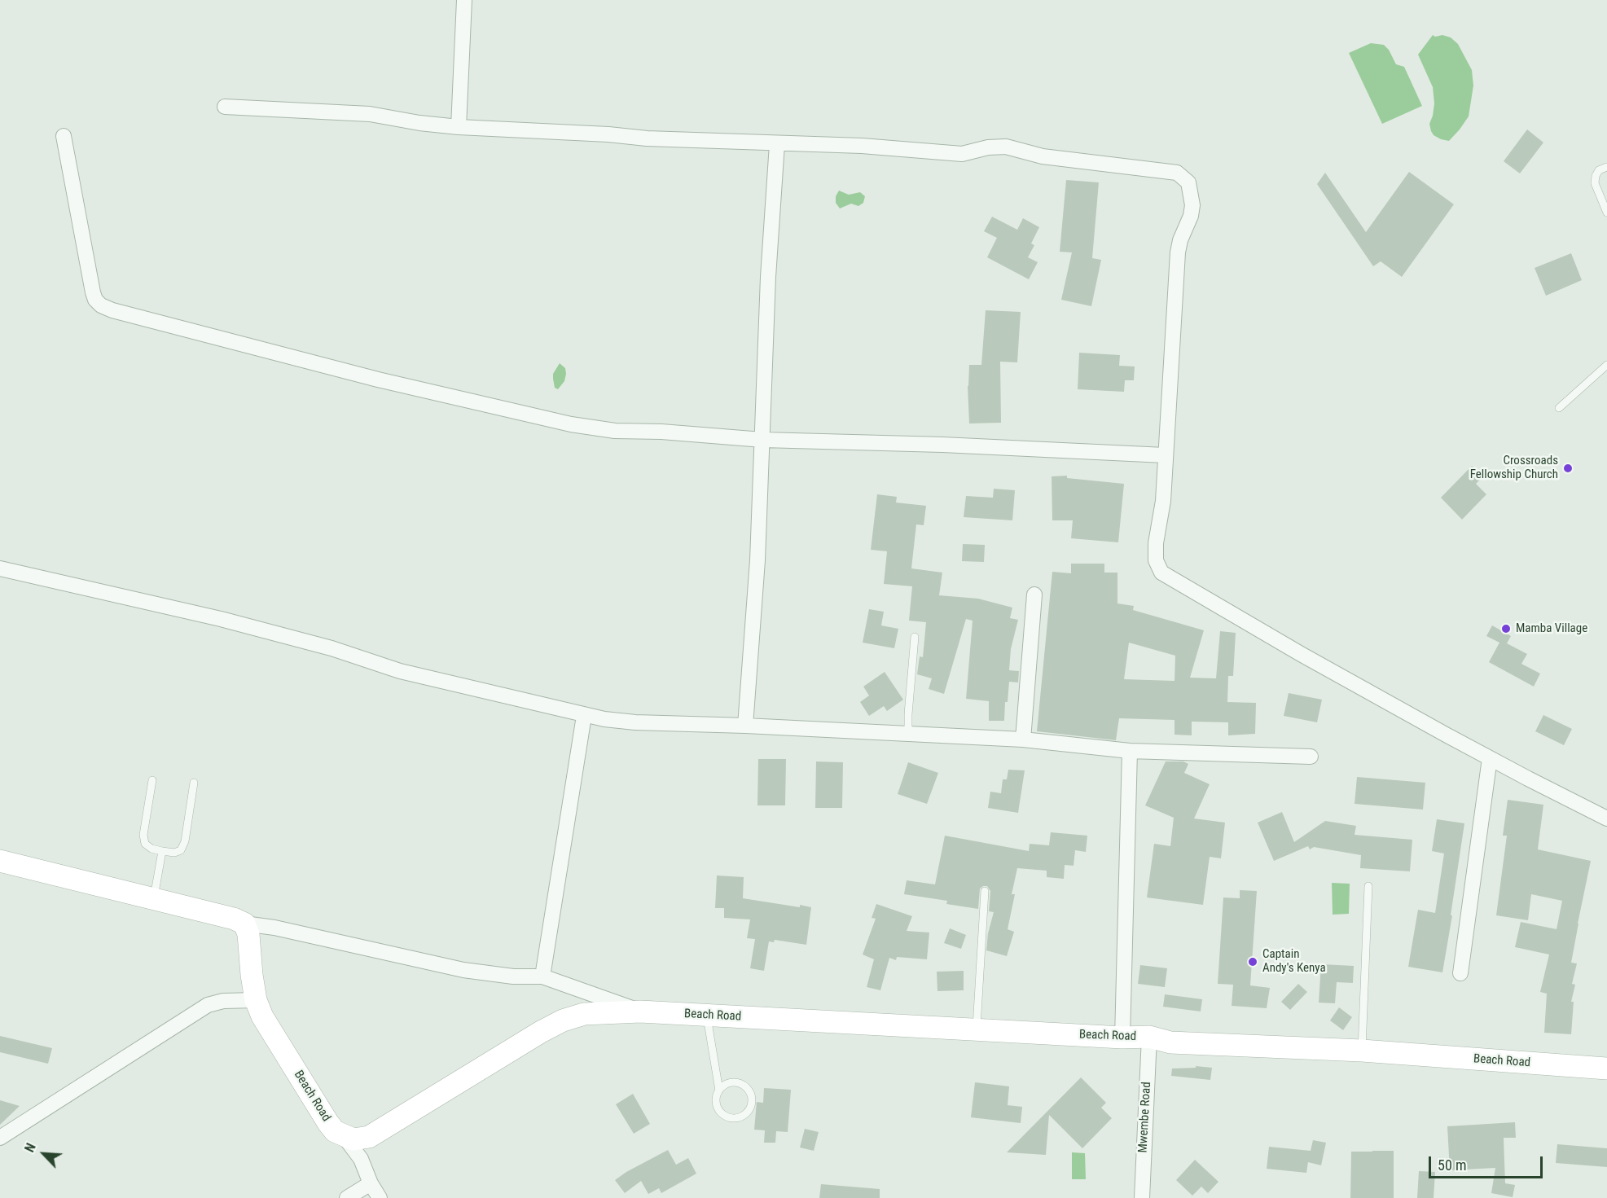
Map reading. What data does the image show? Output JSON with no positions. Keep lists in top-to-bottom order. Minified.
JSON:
{"streets":{"main road":["Beach Road"],"street":["Mwembe Road"]},"crossings":[["Beach Road","Mwembe Road"]],"places":["Crossroads Fellowship Church","Mamba Village","Captain Andy's Kenya"],"scale_bar":"50 m","north":"top left"}
